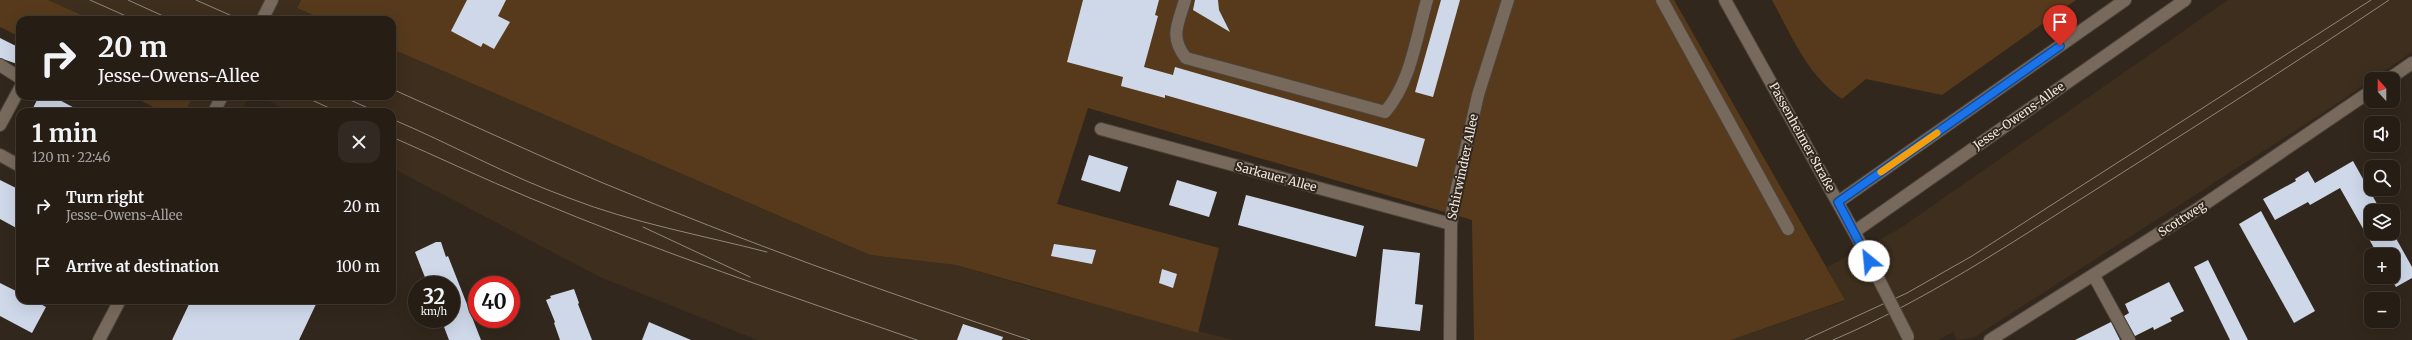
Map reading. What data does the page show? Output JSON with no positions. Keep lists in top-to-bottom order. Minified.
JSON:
{"streets":{"street":["Jesse-Owens-Allee","Passenheimer Straße","Schirwindter Allee","Sarkauer Allee","Scottweg"]},"crossings":[["Jesse-Owens-Allee","Passenheimer Straße"],["Schirwindter Allee","Sarkauer Allee"]],"north":"top","page":{"turn":["20 m","Jesse-Owens-Allee"],"map_buttons":["+","−"],"heading":["1 min","120 m · 22:46"],"list":[{"name":"Turn right","note":"Jesse-Owens-Allee","value":"20 m"},{"name":"Arrive at destination","value":"100 m"}],"speed":"32 km/h","limit":"40"}}
